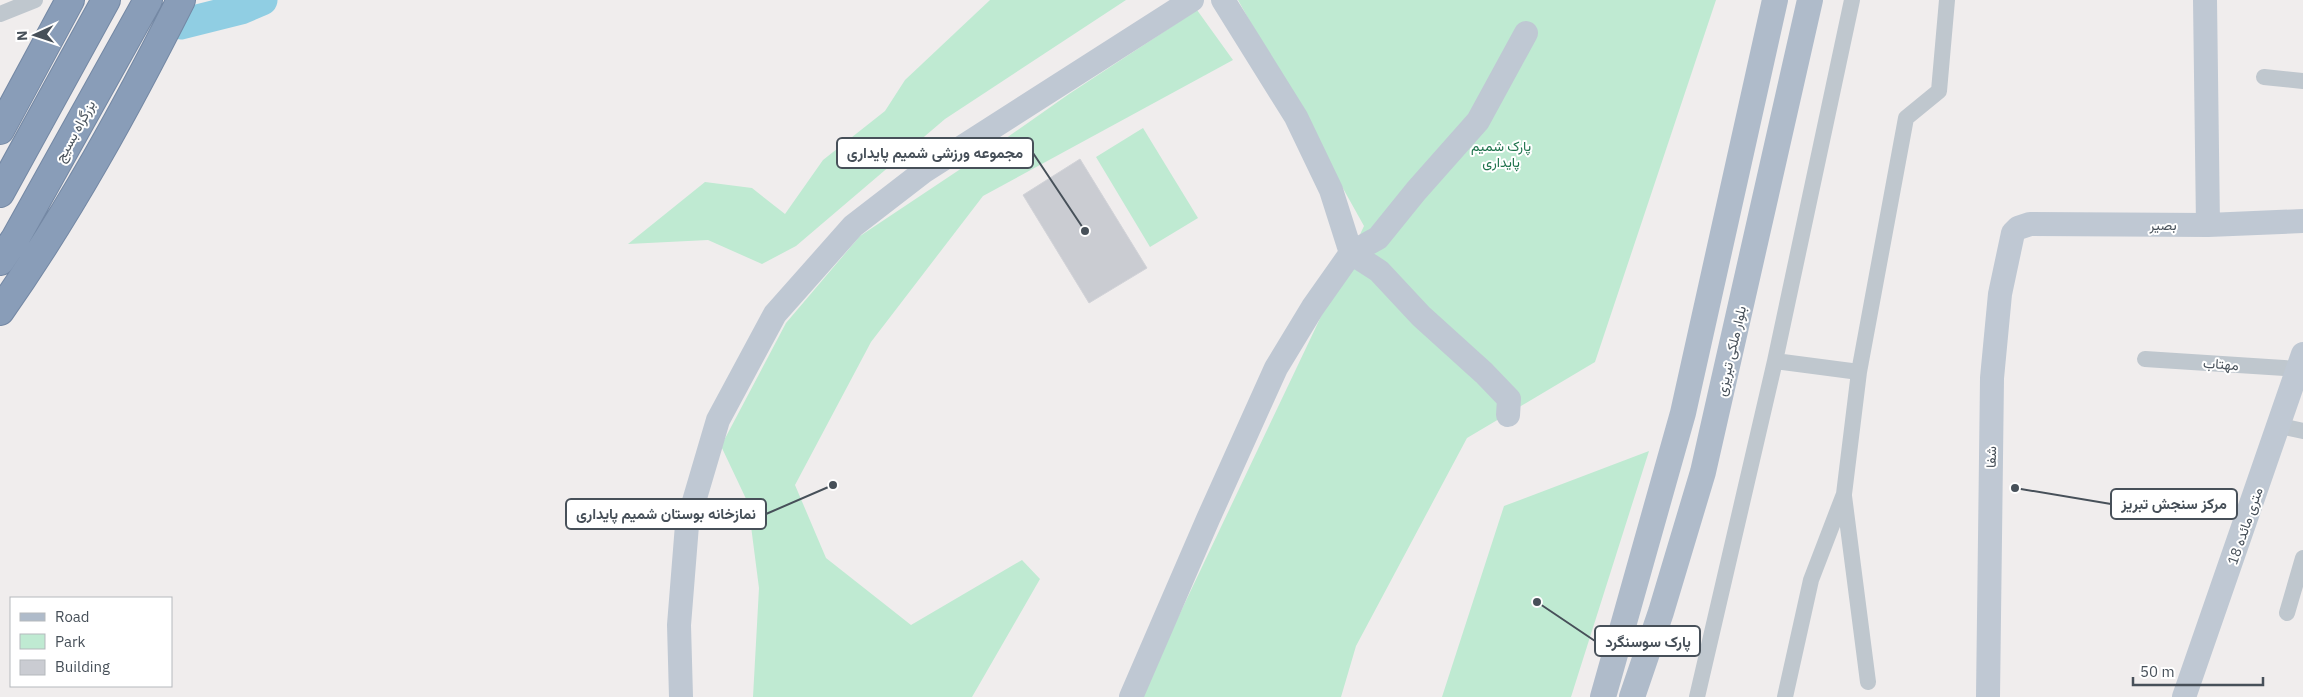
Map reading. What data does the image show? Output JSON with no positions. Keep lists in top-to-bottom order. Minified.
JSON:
{"streets":{"highway":["بزرگراه بسیج"],"main road":["بلوار ملکى تبریزى"],"street":["بصیر","مهتاب","شفا","18 متری مائده"]},"crossings":[["بصیر","شفا"],["مهتاب","18 متری مائده"]],"parks":["پارک شمیم پایداری"],"places":["مجموعه ورزشی شمیم پایداری","نمازخانه بوستان شمیم پایداری","مرکز سنجش تبریز","پارک سوسنگرد"],"legend":["Road","Park","Building"],"scale_bar":"50 m","north":"left"}
